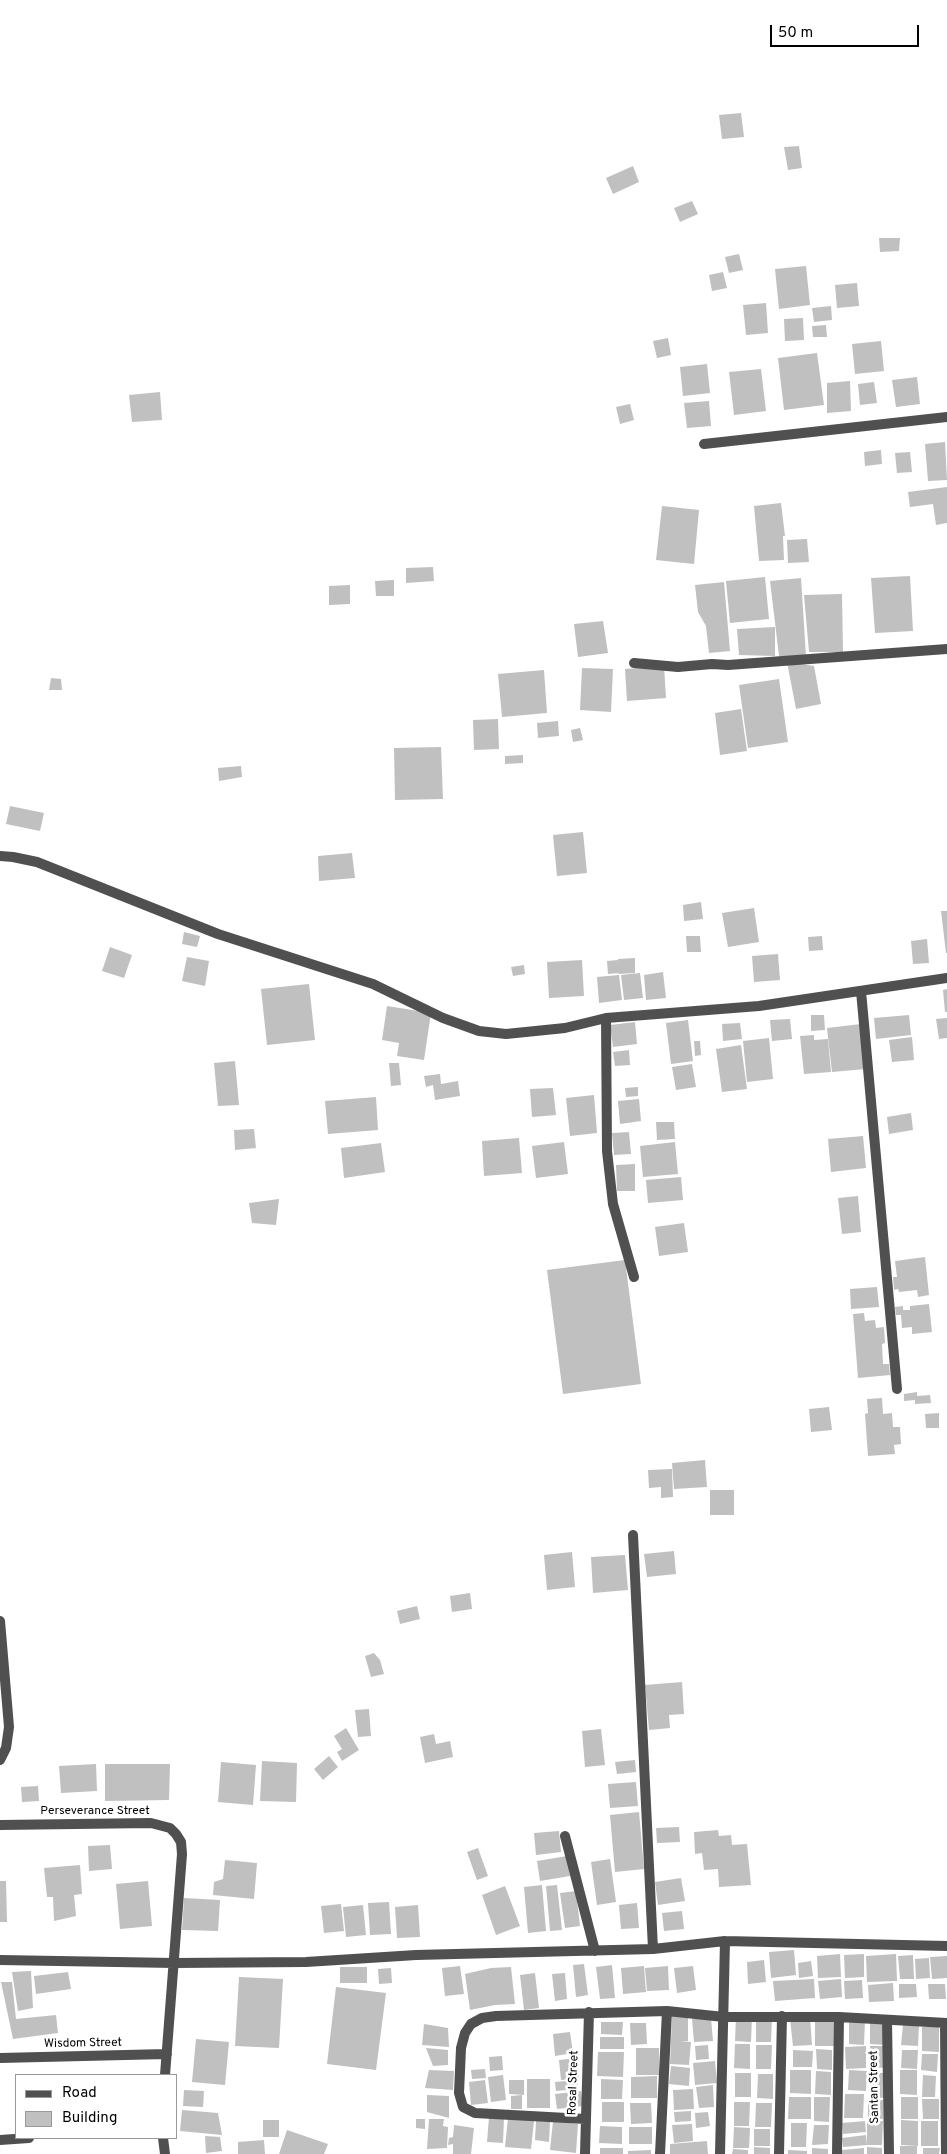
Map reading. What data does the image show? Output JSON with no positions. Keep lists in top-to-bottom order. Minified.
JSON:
{"streets":{"street":["Perseverance Street","Wisdom Street","Rosal Street","Santan Street"]},"legend":["Road","Building"],"scale_bar":"50 m"}
